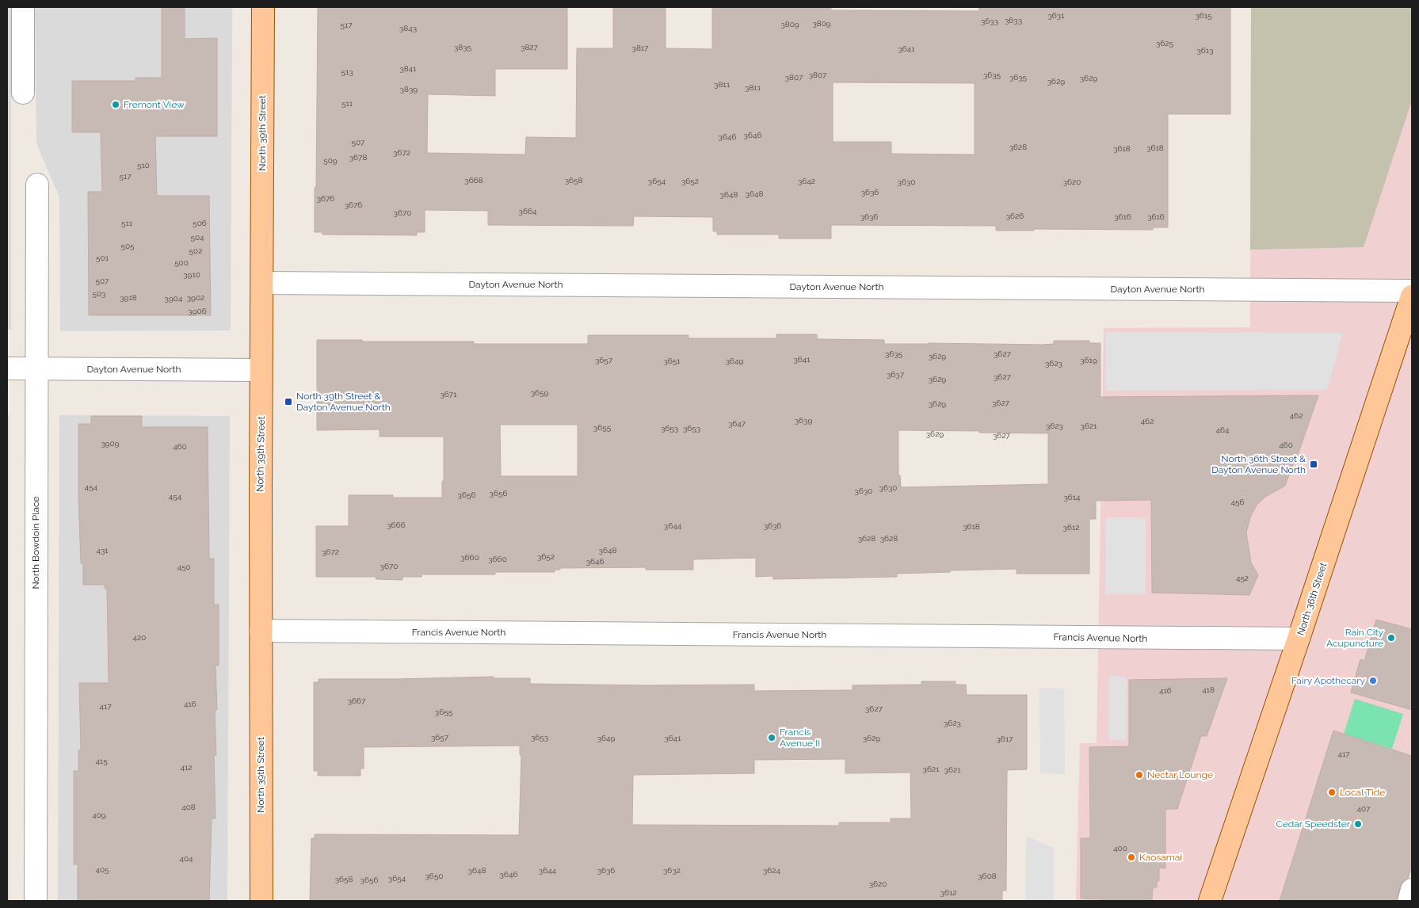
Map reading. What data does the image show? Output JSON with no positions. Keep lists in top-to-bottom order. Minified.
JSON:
{"streets":{"main road":["North 39th Street","North 36th Street"],"street":["Dayton Avenue North","North Bowdoin Place","Francis Avenue North"]},"crossings":[["North 39th Street","Dayton Avenue North"],["North 39th Street","Francis Avenue North"],["Dayton Avenue North","North Bowdoin Place"],["North 36th Street","Francis Avenue North"]],"places":{"other":["Fremont View","Rain City Acupuncture","Fairy Apothecary","Francis Avenue II","Nectar Lounge","Local Tide","Cedar Speedster","Kaosamai"],"transit":["North 39th Street & Dayton Avenue North","North 36th Street & Dayton Avenue North"]},"house_numbers":["3631","3615","3633","3633","3809","3809","517","3843","3625","3835","3827","3817","3641","3613","3841","513","3807","3635","3807","3635","3629","3629","3811","3811","3839","511","3646","3646","507","3628","3618","3618","3672","3678","509","510","517","3668","3658","3654","3652","3642","3630","3620","3636","3648","3648","3676","3676","3664","3670","3626","3636","3616","3616","511","506","504","505","502","501","500","3910","507","503","3918","3902","3904","3906","3635","3627","3629","3641","3657","3619","3651","3649","3623","3637","3627","3629","3659","3671","3627","3629","462","3639","462","3647","3623","3621","3655","3653","3653","464","3629","3627","3909","460","460","454","3630","3630","3656","3656","454","3614","456","3666","3644","3636","3618","3612","3628","3628","431","3648","3672","3652","3660","3660","3646","3670","450","452","420","418","416","3667","416","417","3627","3655","3623","3657","3653","3649","3641","3629","3617","417","415","412","3621","3621","408","407","409","400","404","405","3648","3644","3636","3632","3624","3646","3650","3608","3654","3658","3656","3620","3612"]}
